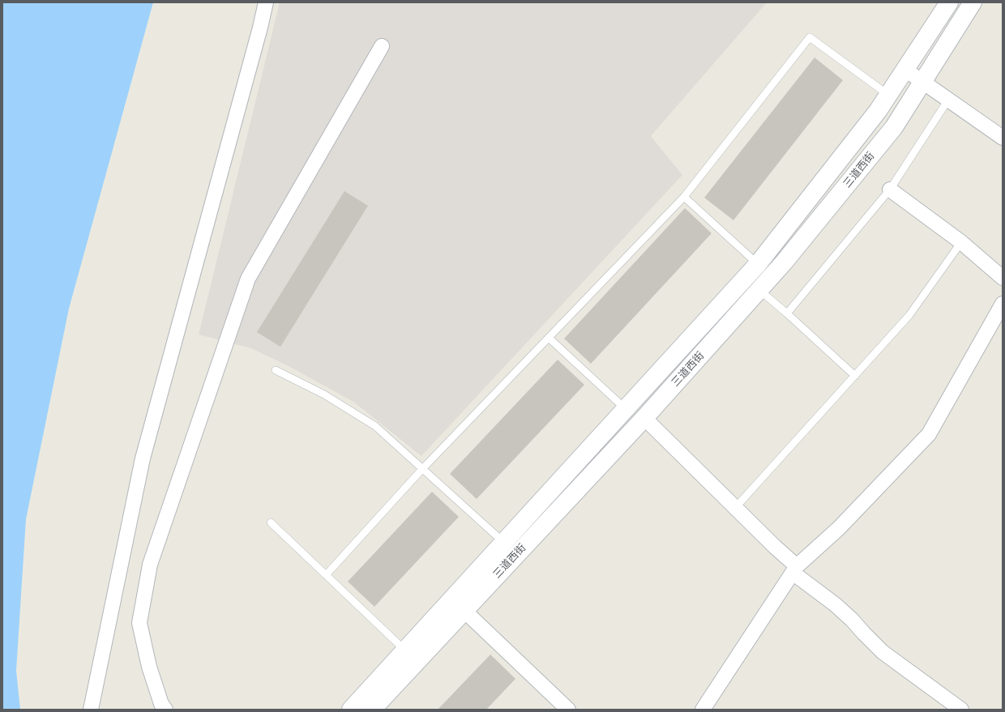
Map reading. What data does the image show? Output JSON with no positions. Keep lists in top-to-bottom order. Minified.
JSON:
{"streets":{"main road":["三道西街"]}}
